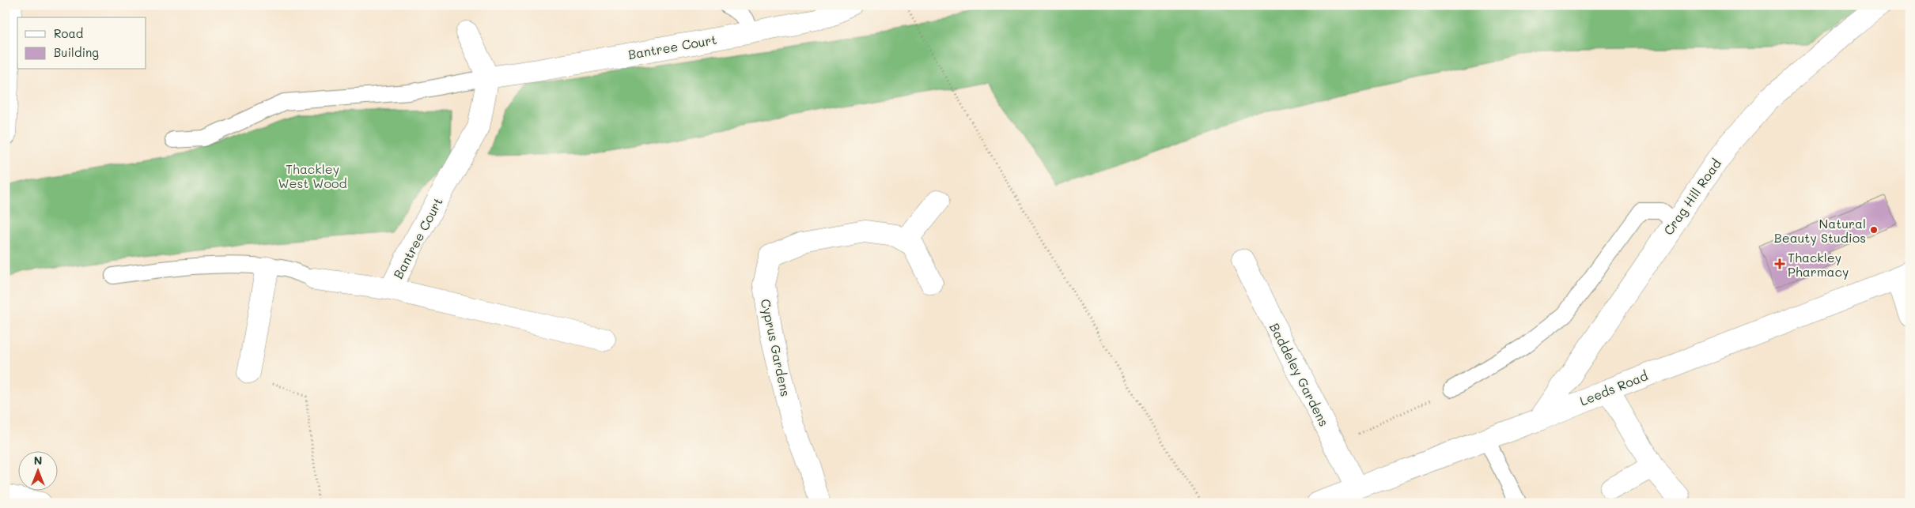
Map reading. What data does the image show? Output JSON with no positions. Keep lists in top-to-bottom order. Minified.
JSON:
{"streets":{"street":["Bantree Court","Crag Hill Road","Cyprus Gardens","Baddeley Gardens","Leeds Road"]},"crossings":[["Crag Hill Road","Leeds Road"],["Baddeley Gardens","Leeds Road"]],"parks":["Thackley West Wood"],"places":{"other":["Natural Beauty Studios"],"health":["Thackley Pharmacy"]},"legend":["Road","Building"],"north":"top"}
